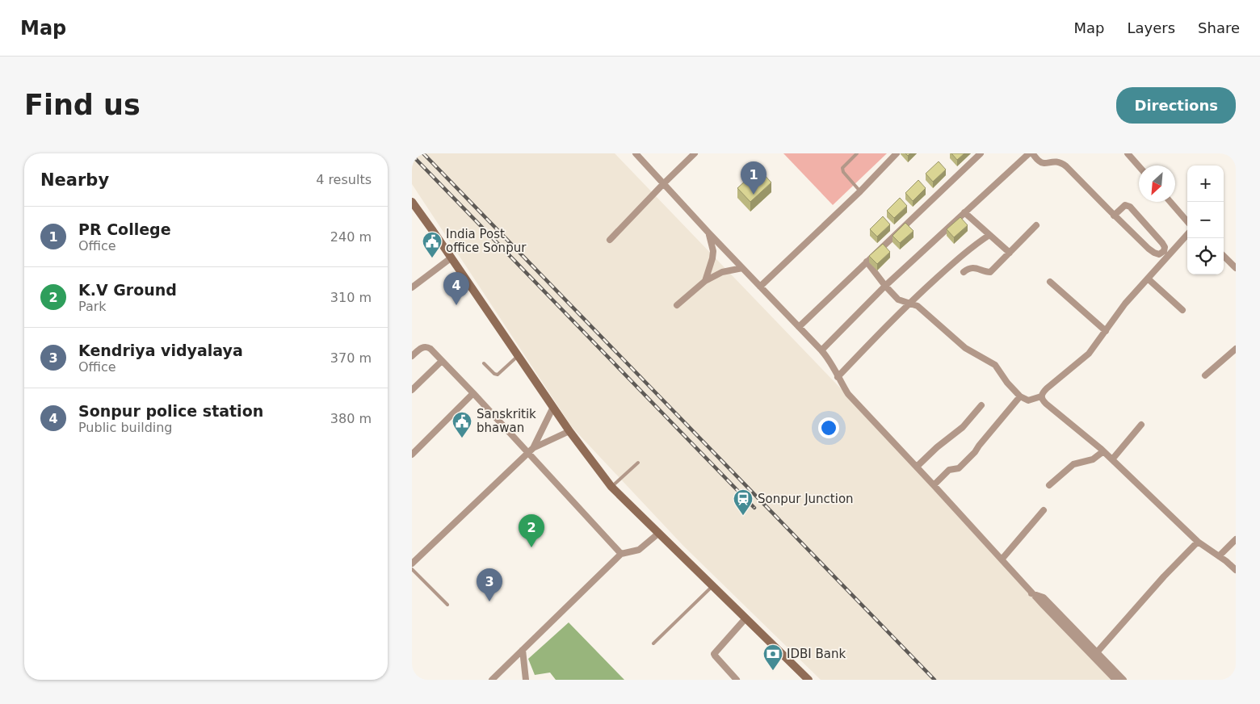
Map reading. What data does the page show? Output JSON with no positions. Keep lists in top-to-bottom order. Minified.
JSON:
{"places":{"public building":["India Post office Sonpur","Sanskritik bhawan"],"station":["Sonpur Junction"],"bank":["IDBI Bank"]},"north":"bottom left","page":{"header":"Map","nav":["Map","Layers","Share"],"buttons":"Directions","title":"Find us","heading":["Nearby","4 results"],"pins":["1","4","2","3"],"map_buttons":["+","−"],"list":[{"mark":"1","name":"PR College","note":"Office","value":"240 m"},{"mark":"2","name":"K.V Ground","note":"Park","value":"310 m"},{"mark":"3","name":"Kendriya vidyalaya","note":"Office","value":"370 m"},{"mark":"4","name":"Sonpur police station","note":"Public building","value":"380 m"}]}}
